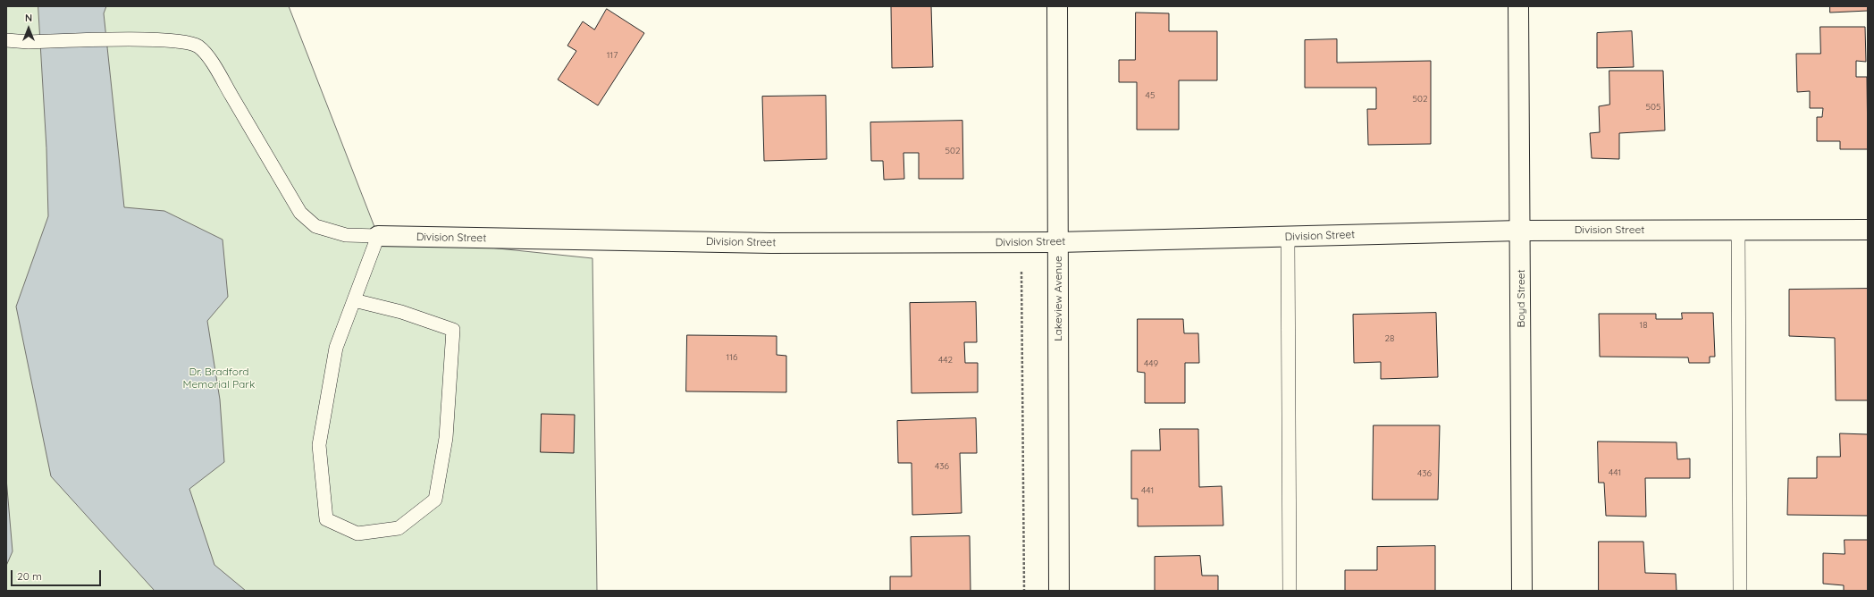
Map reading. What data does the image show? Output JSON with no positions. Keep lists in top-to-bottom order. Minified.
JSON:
{"streets":{"street":["Division Street","Lakeview Avenue","Boyd Street"]},"crossings":[["Division Street","Lakeview Avenue"],["Division Street","Boyd Street"]],"parks":["Dr. Bradford Memorial Park"],"house_numbers":["117","45","502","505","502","18","28","116","442","449","436","441","436","441"],"scale_bar":"20 m","north":"top"}
